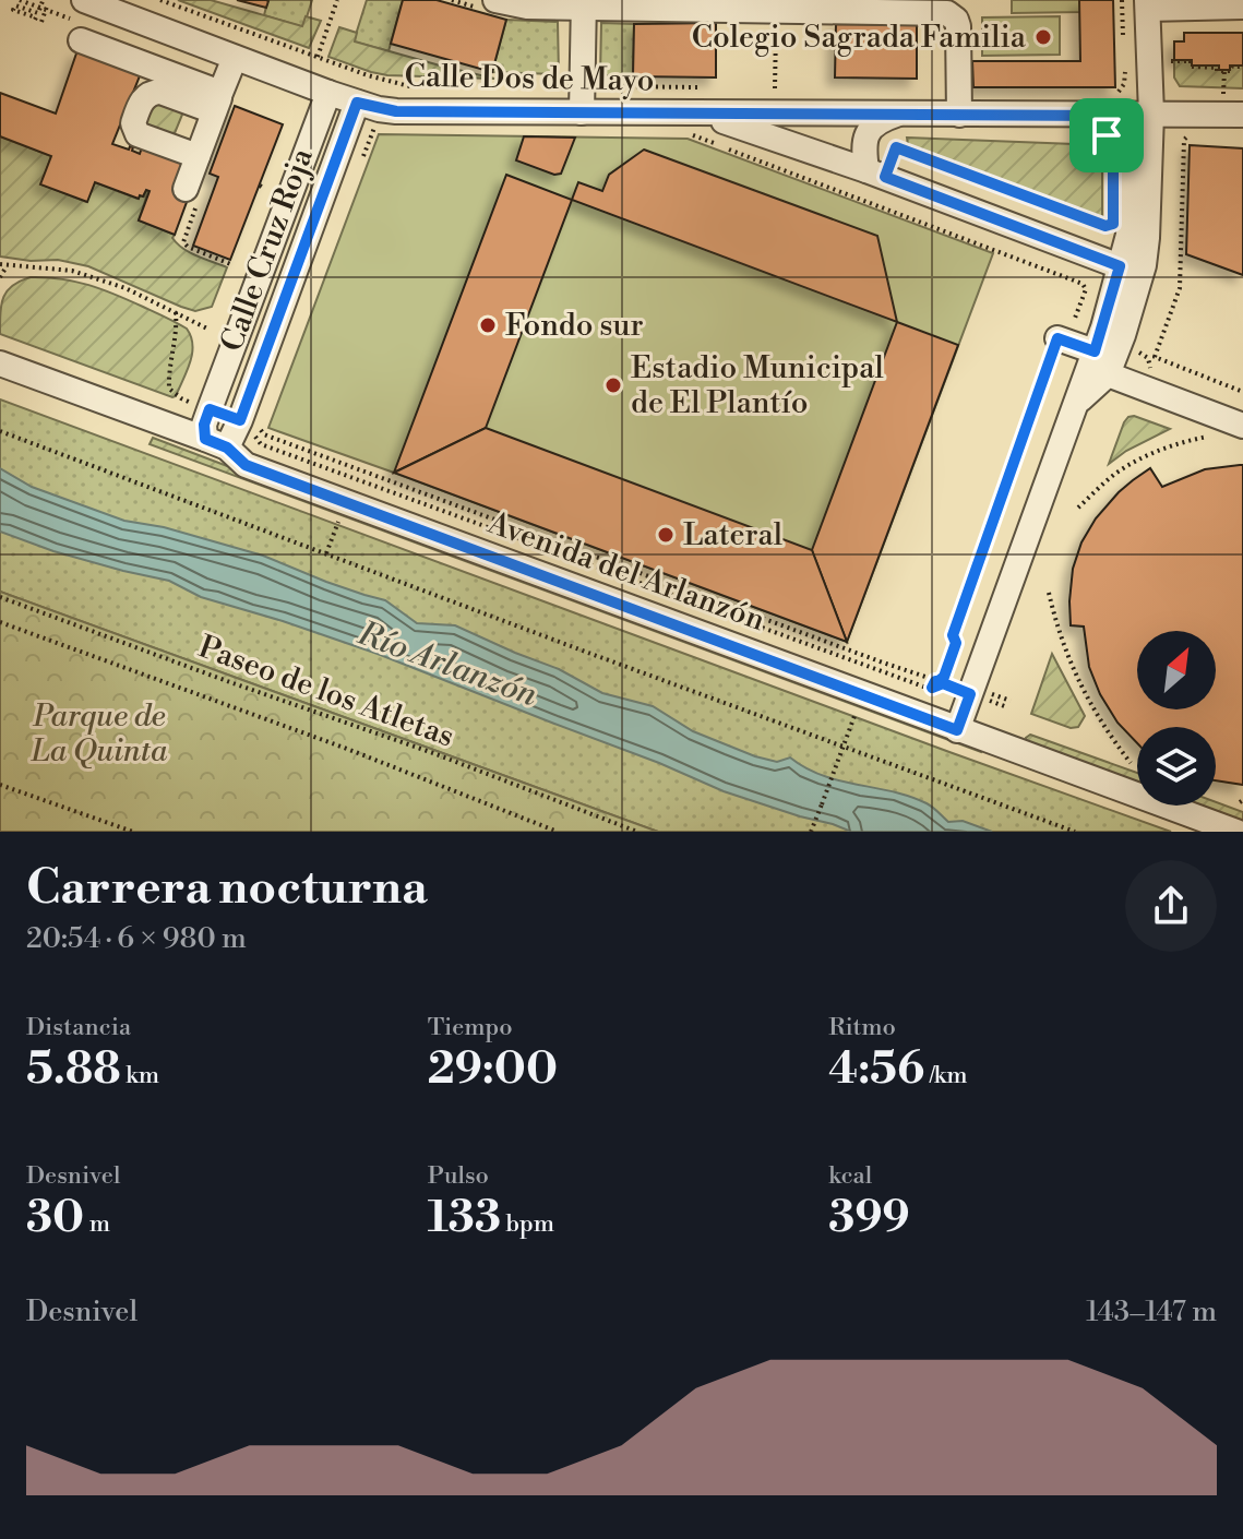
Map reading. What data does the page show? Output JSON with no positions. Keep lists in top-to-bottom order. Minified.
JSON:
{"streets":{"street":["Calle Dos de Mayo","Calle Cruz Roja","Avenida del Arlanzón"],"path":["Paseo de los Atletas"]},"crossings":[["Calle Dos de Mayo","Calle Cruz Roja"],["Calle Cruz Roja","Avenida del Arlanzón"]],"water":["Río Arlanzón"],"parks":["Parque de La Quinta"],"places":["Colegio Sagrada Familia","Fondo sur","Estadio Municipal de El Plantío","Lateral"],"north":"top right","page":{"heading":["Carrera nocturna","20:54 · 6 × 980 m"],"stats":[["Distancia","5.88 km"],["Tiempo","29:00"],["Ritmo","4:56 /km"],["Desnivel","30 m"],["Pulso","133 bpm"],["kcal","399"]],"chart":["Desnivel","143–147 m"]}}
